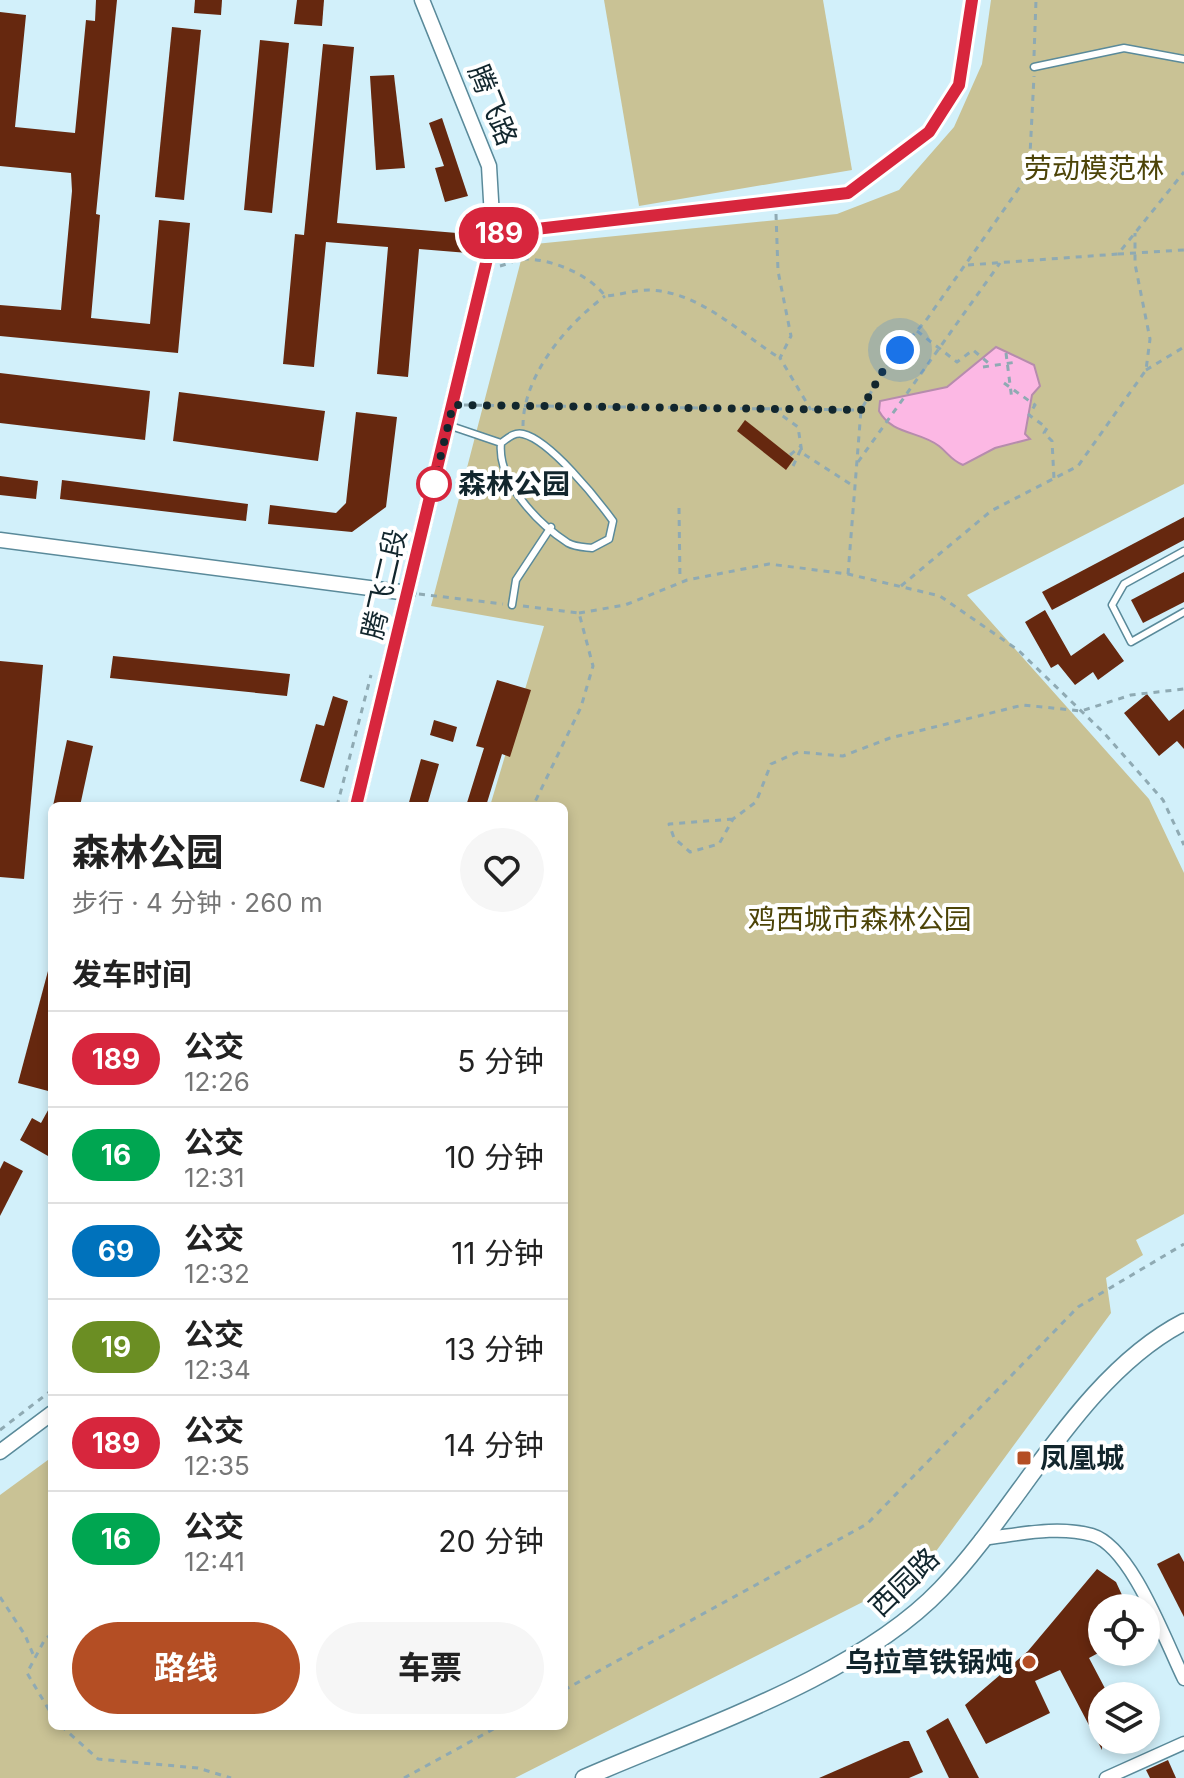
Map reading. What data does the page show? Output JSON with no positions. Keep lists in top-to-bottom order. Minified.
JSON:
{"streets":{"main road":["西园路"],"street":["腾飞路","腾飞二段"]},"crossings":[["腾飞路","腾飞二段"]],"parks":["劳动模范林","鸡西城市森林公园"],"places":{"other":["森林公园","乌拉草铁锅炖"],"transit":["凤凰城"]},"lines":["bus line 189"],"page":{"on_map":"189","heading":[["森林公园","步行 · 4 分钟 · 260 m"],"发车时间"],"list":[{"mark":"189","name":"公交","note":"12:26","value":"5 分钟"},{"mark":"16","name":"公交","note":"12:31","value":"10 分钟"},{"mark":"69","name":"公交","note":"12:32","value":"11 分钟"},{"mark":"19","name":"公交","note":"12:34","value":"13 分钟"},{"mark":"189","name":"公交","note":"12:35","value":"14 分钟"},{"mark":"16","name":"公交","note":"12:41","value":"20 分钟"}],"buttons":["路线","车票"]}}
